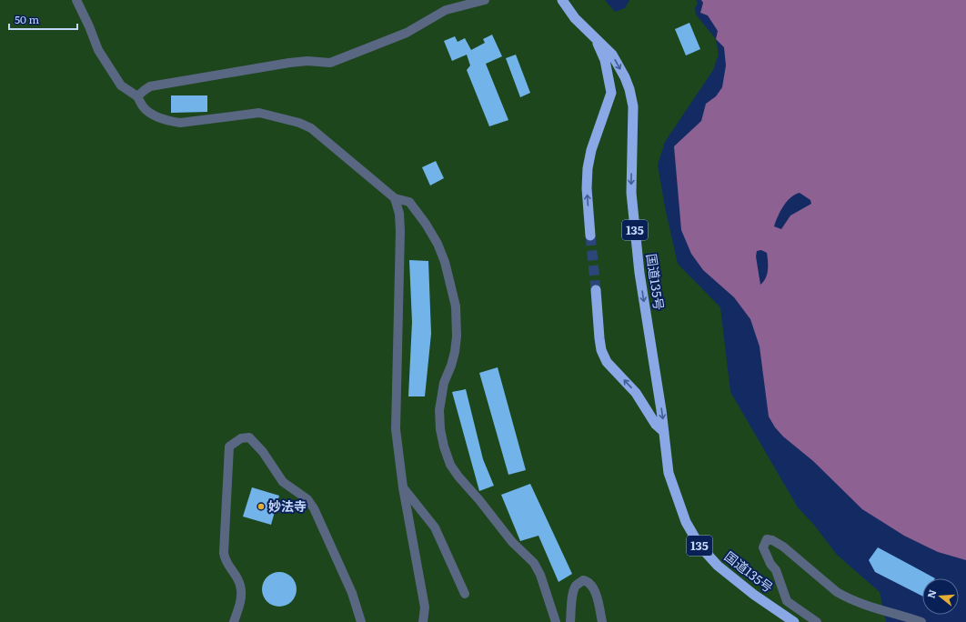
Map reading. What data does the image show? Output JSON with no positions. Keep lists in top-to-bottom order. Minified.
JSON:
{"streets":{"highway":["135","国道135号"]},"places":["妙法寺"],"scale_bar":"50 m","north":"left"}
